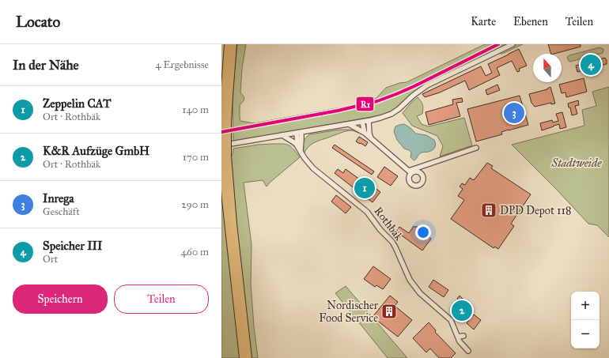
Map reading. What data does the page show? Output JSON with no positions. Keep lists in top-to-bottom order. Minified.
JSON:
{"streets":{"street":["Rothbäk"]},"parks":["Stadtweide"],"places":{"building":["DPD Depot 118","Nordischer Food Service"]},"lines":["transit line R1"],"north":"top","page":{"header":"Locato","nav":["Karte","Ebenen","Teilen"],"heading":["In der Nähe","4 Ergebnisse"],"pins":["4","3","1","2"],"list":[{"mark":"1","name":"Zeppelin CAT","note":"Ort · Rothbäk","value":"140 m"},{"mark":"2","name":"K&R Aufzüge GmbH","note":"Ort · Rothbäk","value":"170 m"},{"mark":"3","name":"Inrega","note":"Geschäft","value":"290 m"},{"mark":"4","name":"Speicher III","note":"Ort","value":"460 m"}],"buttons":["Speichern","Teilen"],"map_buttons":["+","−"]}}
